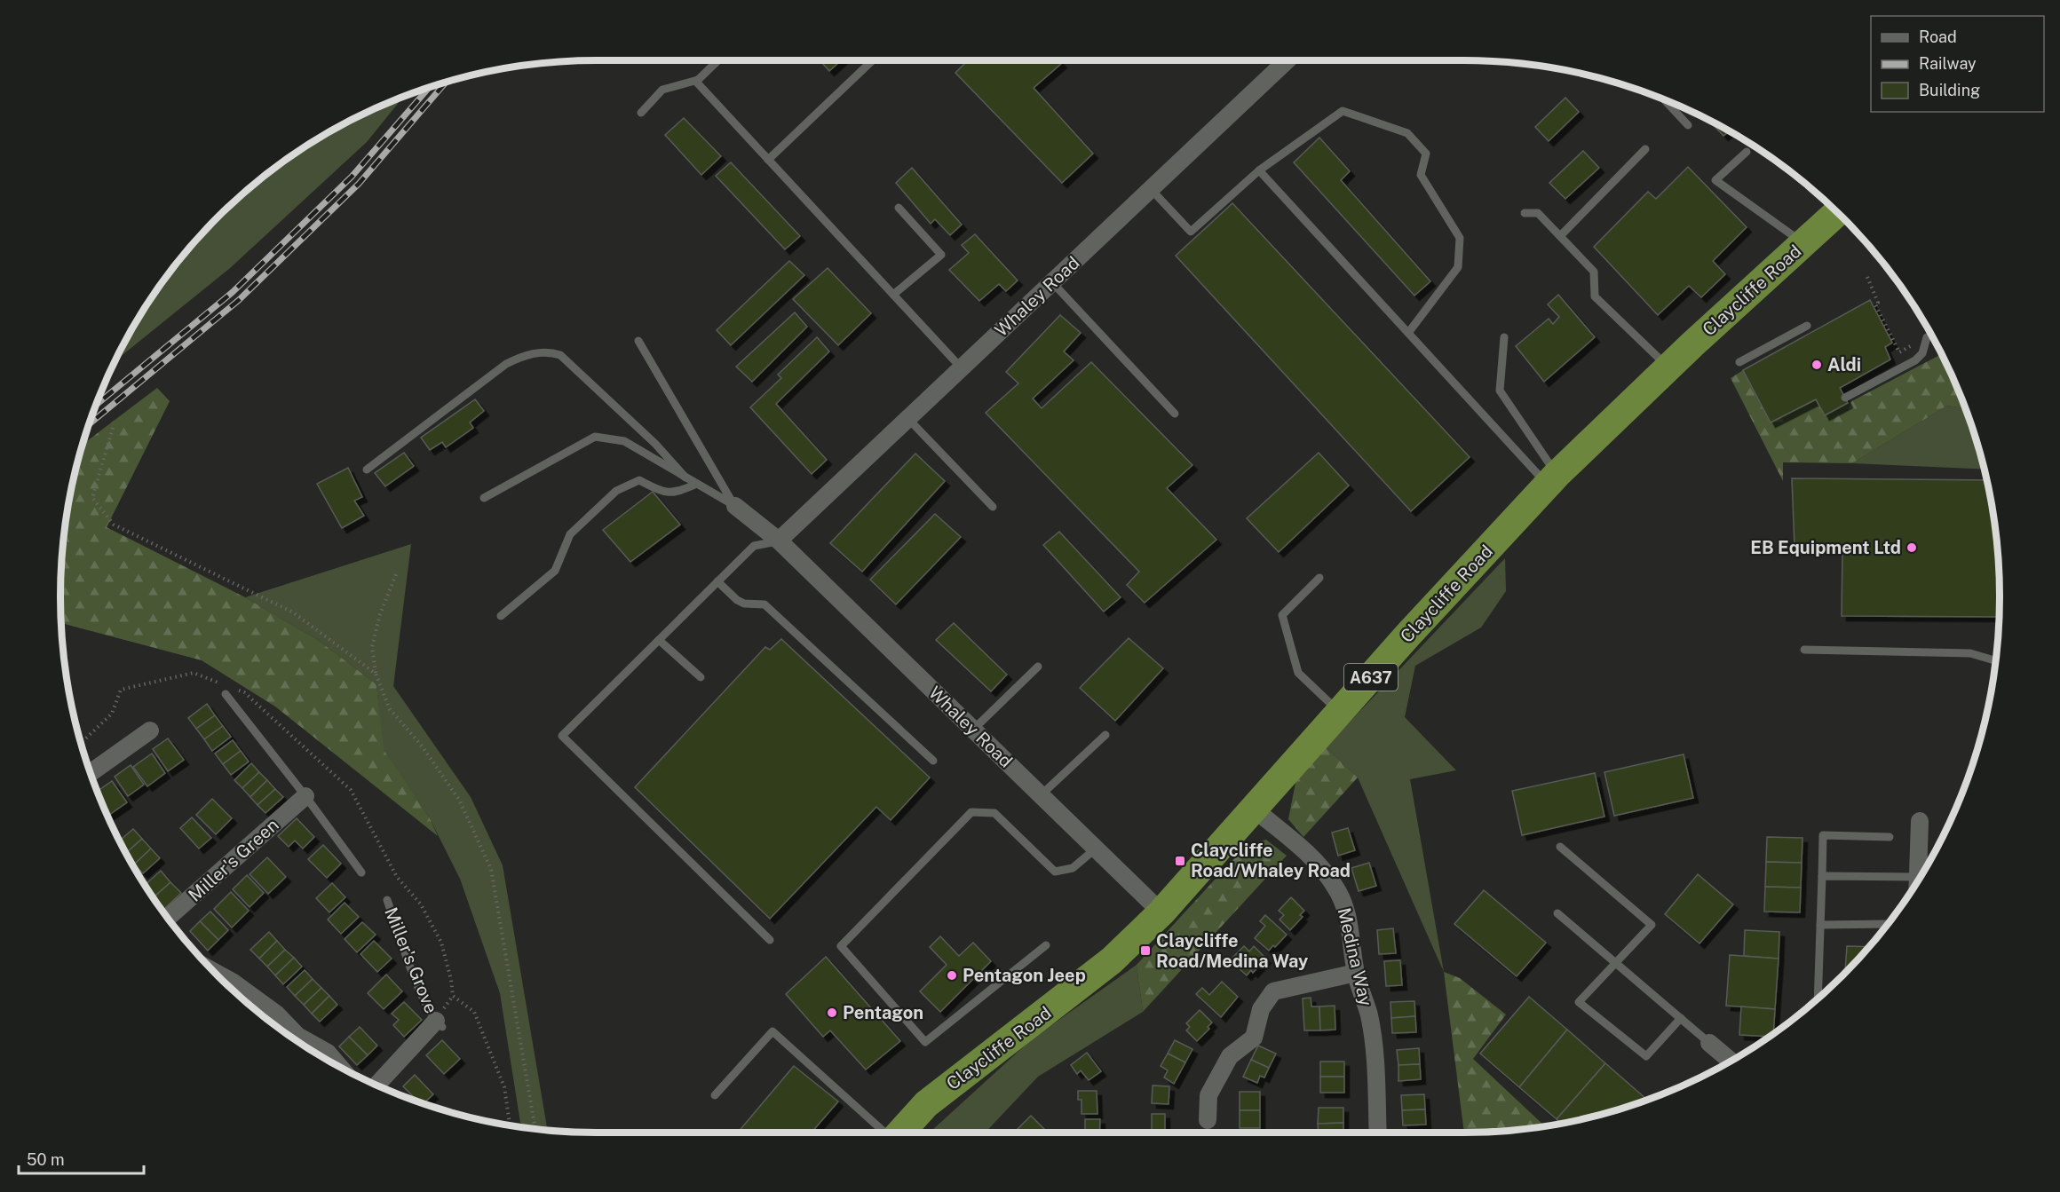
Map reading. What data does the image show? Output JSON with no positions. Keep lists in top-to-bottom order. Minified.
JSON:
{"streets":{"highway":["Claycliffe Road","A637"],"street":["Whaley Road","Miller's Green","Medina Way","Miller's Grove"]},"crossings":[["Claycliffe Road","Whaley Road"],["Claycliffe Road","Medina Way"]],"places":{"other":["Aldi","EB Equipment Ltd","Pentagon Jeep","Pentagon"],"transit":["Claycliffe Road/Whaley Road","Claycliffe Road/Medina Way"]},"legend":["Road","Railway","Building"],"scale_bar":"50 m"}
